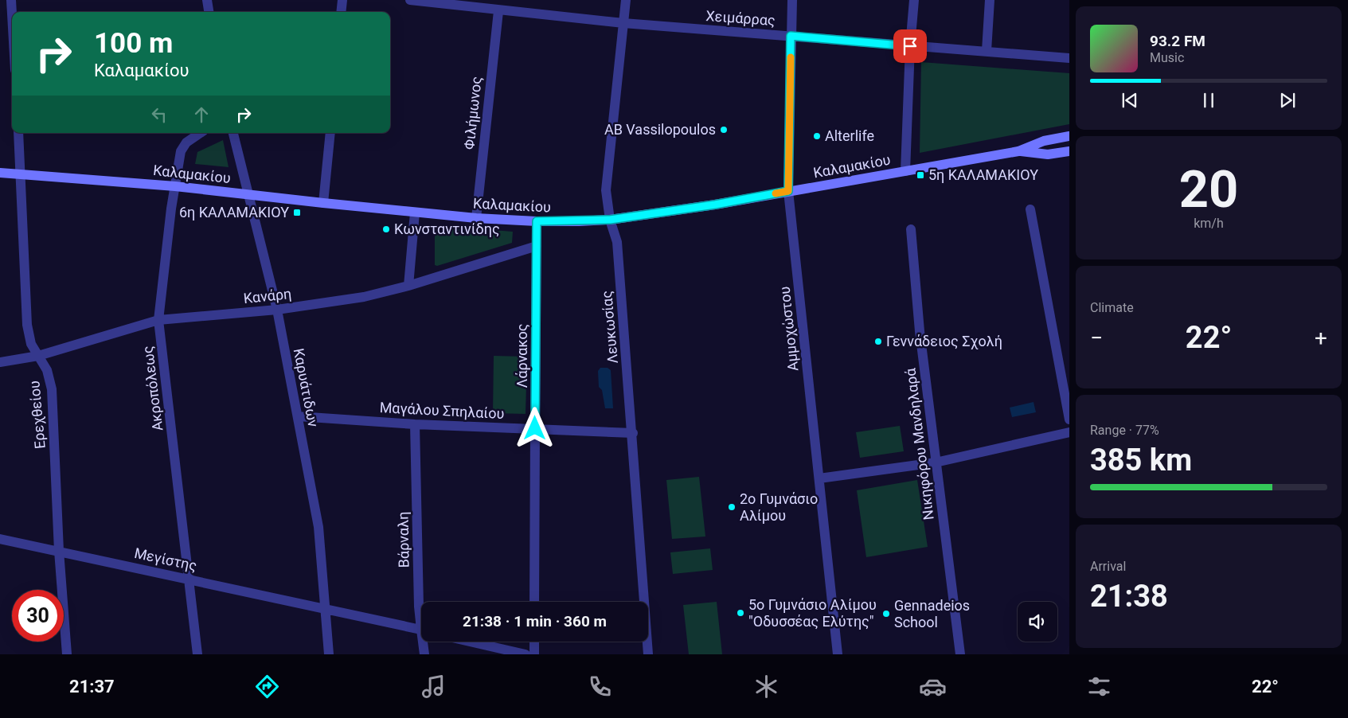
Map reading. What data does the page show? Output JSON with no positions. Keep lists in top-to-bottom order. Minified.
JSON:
{"streets":{"main road":["Καλαμακίου"],"street":["Χειμάρρας","Φιλήμωνος","Κανάρη","Λευκωσίας","Αμμοχώστου","Λάρνακος","Καρυάτιδων","Ακροπόλεως","Μαγάλου Σπηλαίου","Ερεχθείου","Νικηφόρου Μανδηλαρά","Βάρναλη","Μεγίστης"]},"crossings":[["Χειμάρρας","Φιλήμωνος"],["Χειμάρρας","Λευκωσίας"],["Χειμάρρας","Αμμοχώστου"],["Φιλήμωνος","Καλαμακίου"],["Καλαμακίου","Λευκωσίας"],["Καλαμακίου","Αμμοχώστου"],["Καλαμακίου","Λάρνακος"],["Καλαμακίου","Καρυάτιδων"],["Καλαμακίου","Ακροπόλεως"],["Καλαμακίου","Ερεχθείου"],["Κανάρη","Λάρνακος"],["Κανάρη","Καρυάτιδων"],["Κανάρη","Ακροπόλεως"],["Κανάρη","Ερεχθείου"],["Λευκωσίας","Μαγάλου Σπηλαίου"],["Λάρνακος","Μαγάλου Σπηλαίου"],["Καρυάτιδων","Μαγάλου Σπηλαίου"],["Καρυάτιδων","Μεγίστης"],["Ακροπόλεως","Μεγίστης"],["Μαγάλου Σπηλαίου","Βάρναλη"],["Ερεχθείου","Μεγίστης"]],"places":{"other":["AB Vassilopoulos","Alterlife","Κωνσταντινίδης","Γεννάδειος Σχολή","2ο Γυμνάσιο Αλίμου","5ο Γυμνάσιο Αλίμου \"Οδυσσέας Ελύτης\"","Gennadeios School"],"transit":["5η ΚΑΛΑΜΑΚΙΟΥ","6η ΚΑΛΑΜΑΚΙΟΥ"]},"page":{"turn":["100 m","Καλαμακίου"],"song":["93.2 FM","Music"],"tile":[["20","km/h"],"Climate",["Range · 77%","385 km"],["Arrival","21:38"]],"heat":["−","22°","+"],"limit":"30","trip":"21:38 · 1 min · 360 m","tabs":["21:37","22°"]}}
